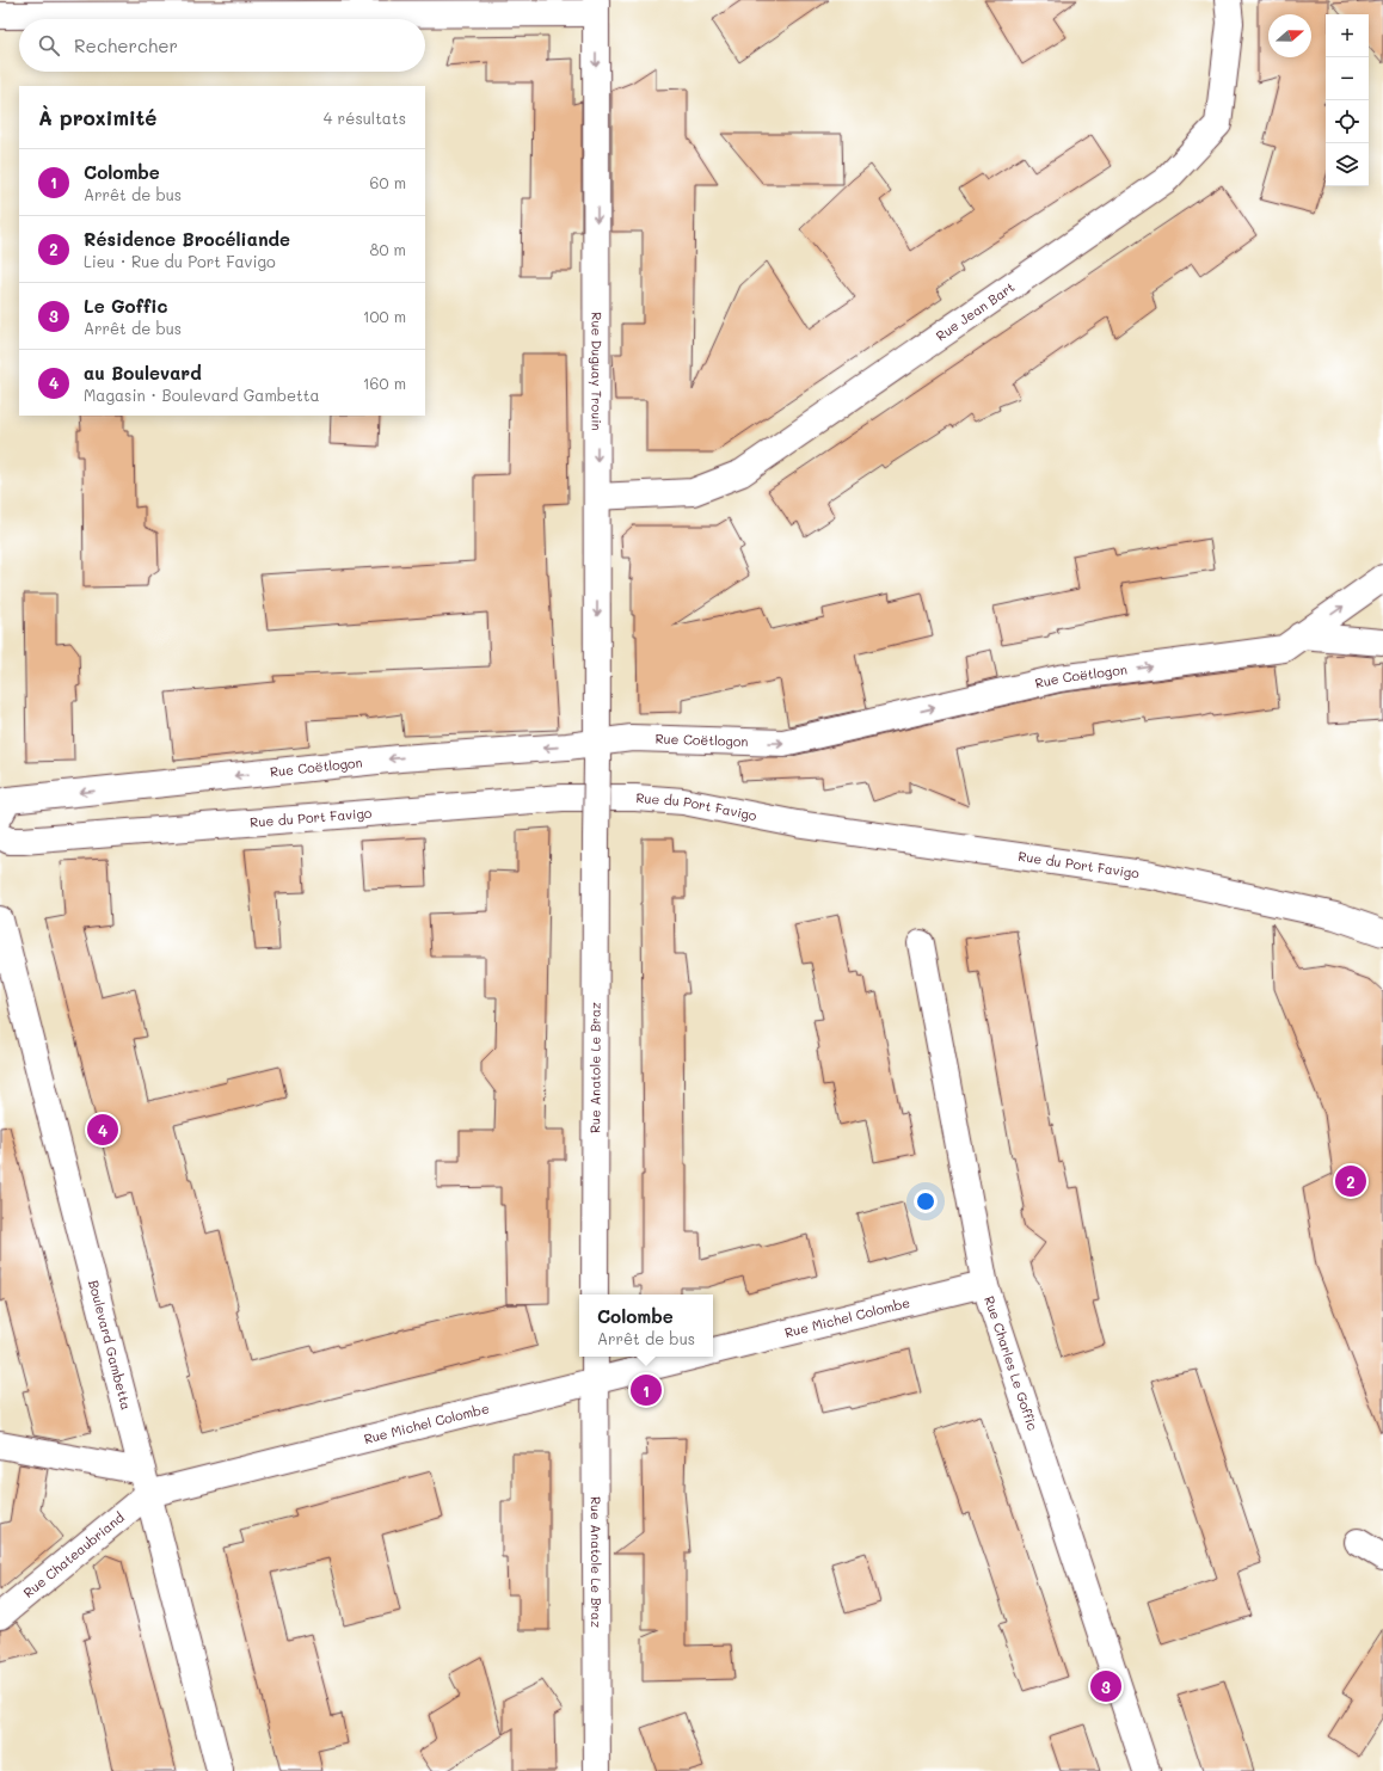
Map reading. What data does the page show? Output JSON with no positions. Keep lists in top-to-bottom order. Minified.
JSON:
{"streets":{"street":["Rue Jean Bart","Rue Duguay Trouin","Rue Coëtlogon","Rue du Port Favigo","Rue Anatole Le Braz","Rue Michel Colombe","Boulevard Gambetta","Rue Charles Le Goffic","Rue Chateaubriand"]},"crossings":[["Rue Jean Bart","Rue Duguay Trouin"],["Rue Duguay Trouin","Rue Coëtlogon"],["Rue Duguay Trouin","Rue Anatole Le Braz"],["Rue Coëtlogon","Rue Anatole Le Braz"],["Rue Anatole Le Braz","Rue Michel Colombe"],["Rue Michel Colombe","Boulevard Gambetta"],["Rue Michel Colombe","Rue Charles Le Goffic"],["Rue Michel Colombe","Rue Chateaubriand"],["Boulevard Gambetta","Rue Chateaubriand"]],"one_way":["Rue Duguay Trouin"],"north":"right","page":{"map_buttons":["+","−"],"search":"Rechercher","heading":["À proximité","4 résultats"],"list":[{"mark":"1","name":"Colombe","note":"Arrêt de bus","value":"60 m"},{"mark":"2","name":"Résidence Brocéliande","note":"Lieu · Rue du Port Favigo","value":"80 m"},{"mark":"3","name":"Le Goffic","note":"Arrêt de bus","value":"100 m"},{"mark":"4","name":"au Boulevard","note":"Magasin · Boulevard Gambetta","value":"160 m"}],"pins":["4","2","1","3"],"popup":["Colombe","Arrêt de bus"]}}
